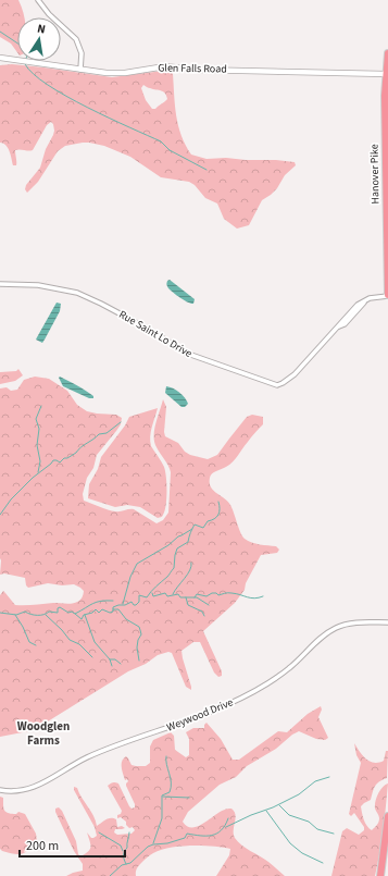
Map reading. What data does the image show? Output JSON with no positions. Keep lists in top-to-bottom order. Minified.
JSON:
{"streets":{"highway":["Hanover Pike"],"street":["Glen Falls Road","Rue Saint Lo Drive","Weywood Drive"]},"crossings":[["Glen Falls Road","Hanover Pike"],["Hanover Pike","Rue Saint Lo Drive"]],"districts":["Woodglen Farms"],"scale_bar":"200 m","north":"top"}
